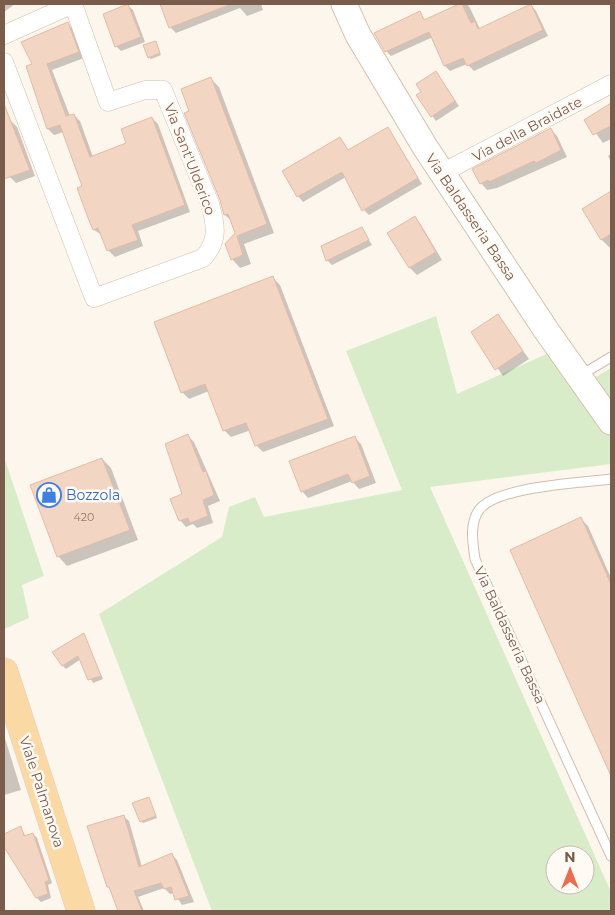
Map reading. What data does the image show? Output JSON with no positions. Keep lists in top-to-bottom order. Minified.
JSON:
{"streets":{"main road":["Viale Palmanova"],"street":["Via della Braidate","Via Sant'Ulderico","Via Baldasseria Bassa"]},"crossings":[["Via della Braidate","Via Baldasseria Bassa"]],"places":{"shop":["Bozzola"]},"house_numbers":["420"],"north":"top"}
